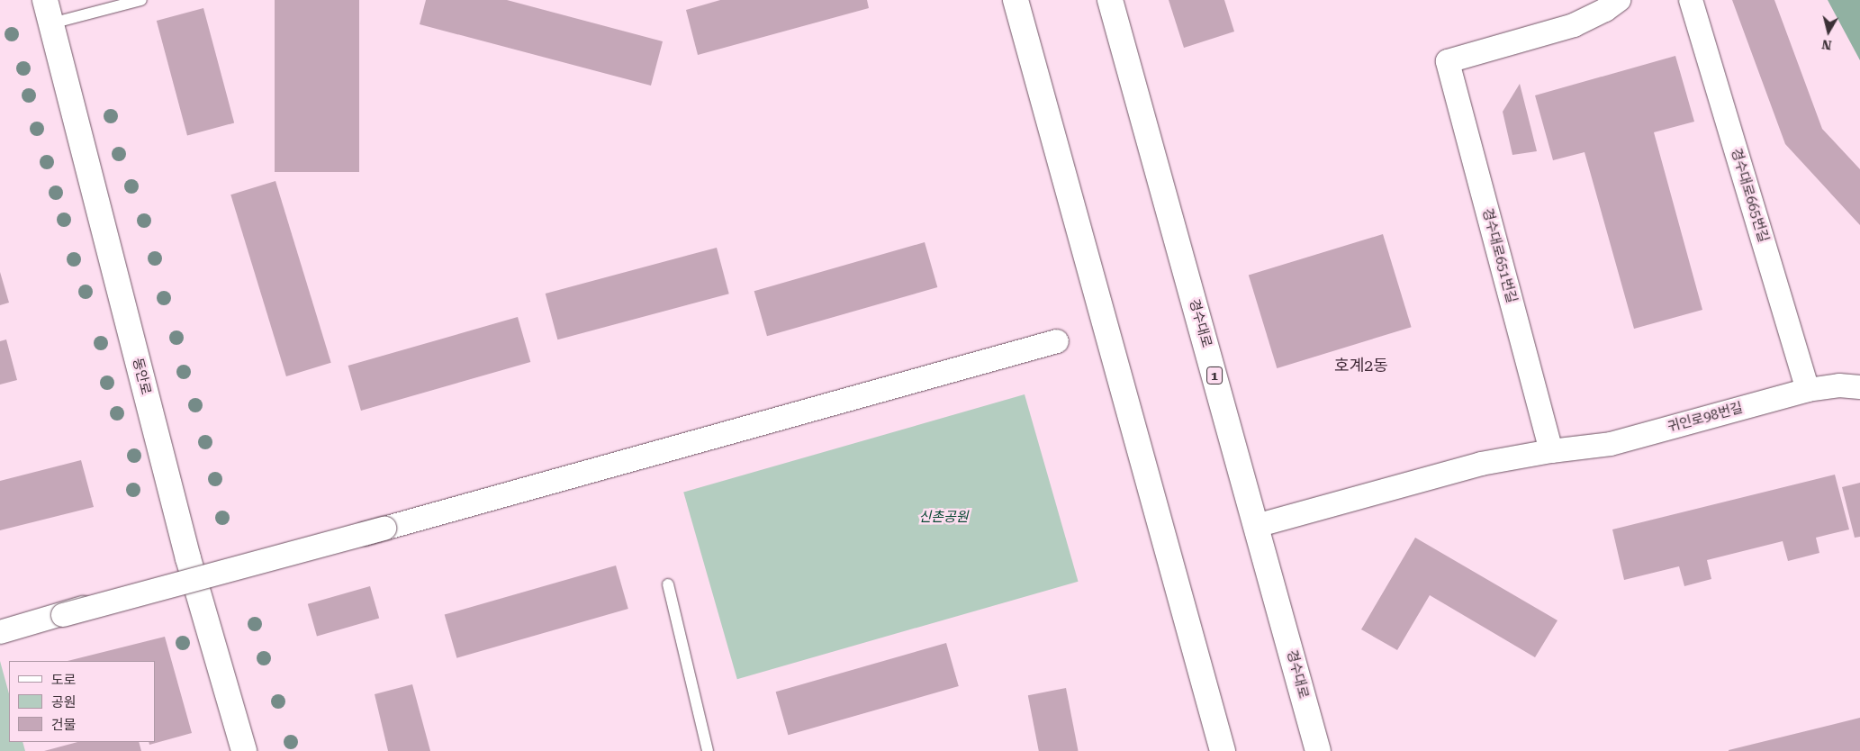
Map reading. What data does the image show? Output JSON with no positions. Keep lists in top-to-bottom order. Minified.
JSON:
{"streets":{"main road":["경수대로","1","동안로"],"street":["경수대로665번길","경수대로651번길","귀인로98번길"]},"crossings":[["경수대로665번길","귀인로98번길"],["경수대로651번길","귀인로98번길"],["경수대로","귀인로98번길"]],"districts":["호계2동"],"parks":["신촌공원"],"legend":["도로","공원","건물"],"north":"bottom"}
